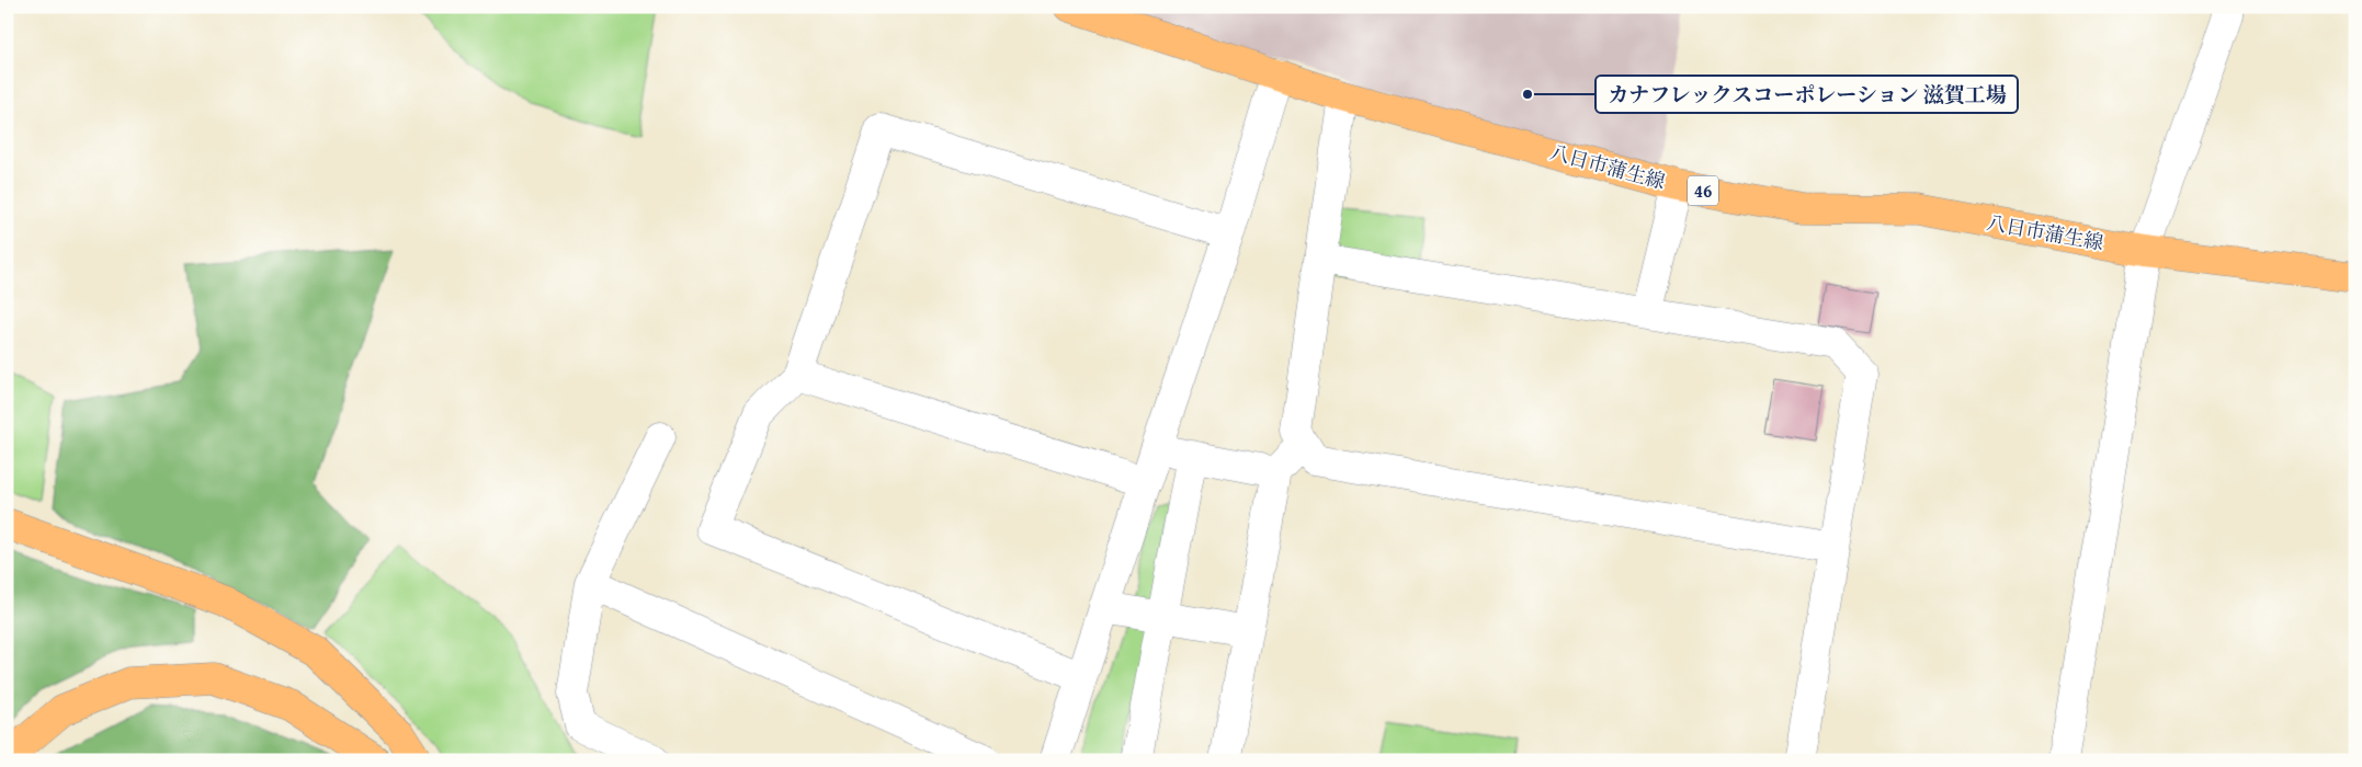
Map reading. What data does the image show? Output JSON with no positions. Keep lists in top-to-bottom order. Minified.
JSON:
{"streets":{"main road":["八日市蒲生線","46"]},"places":["カナフレックスコーポレーション 滋賀工場"]}
